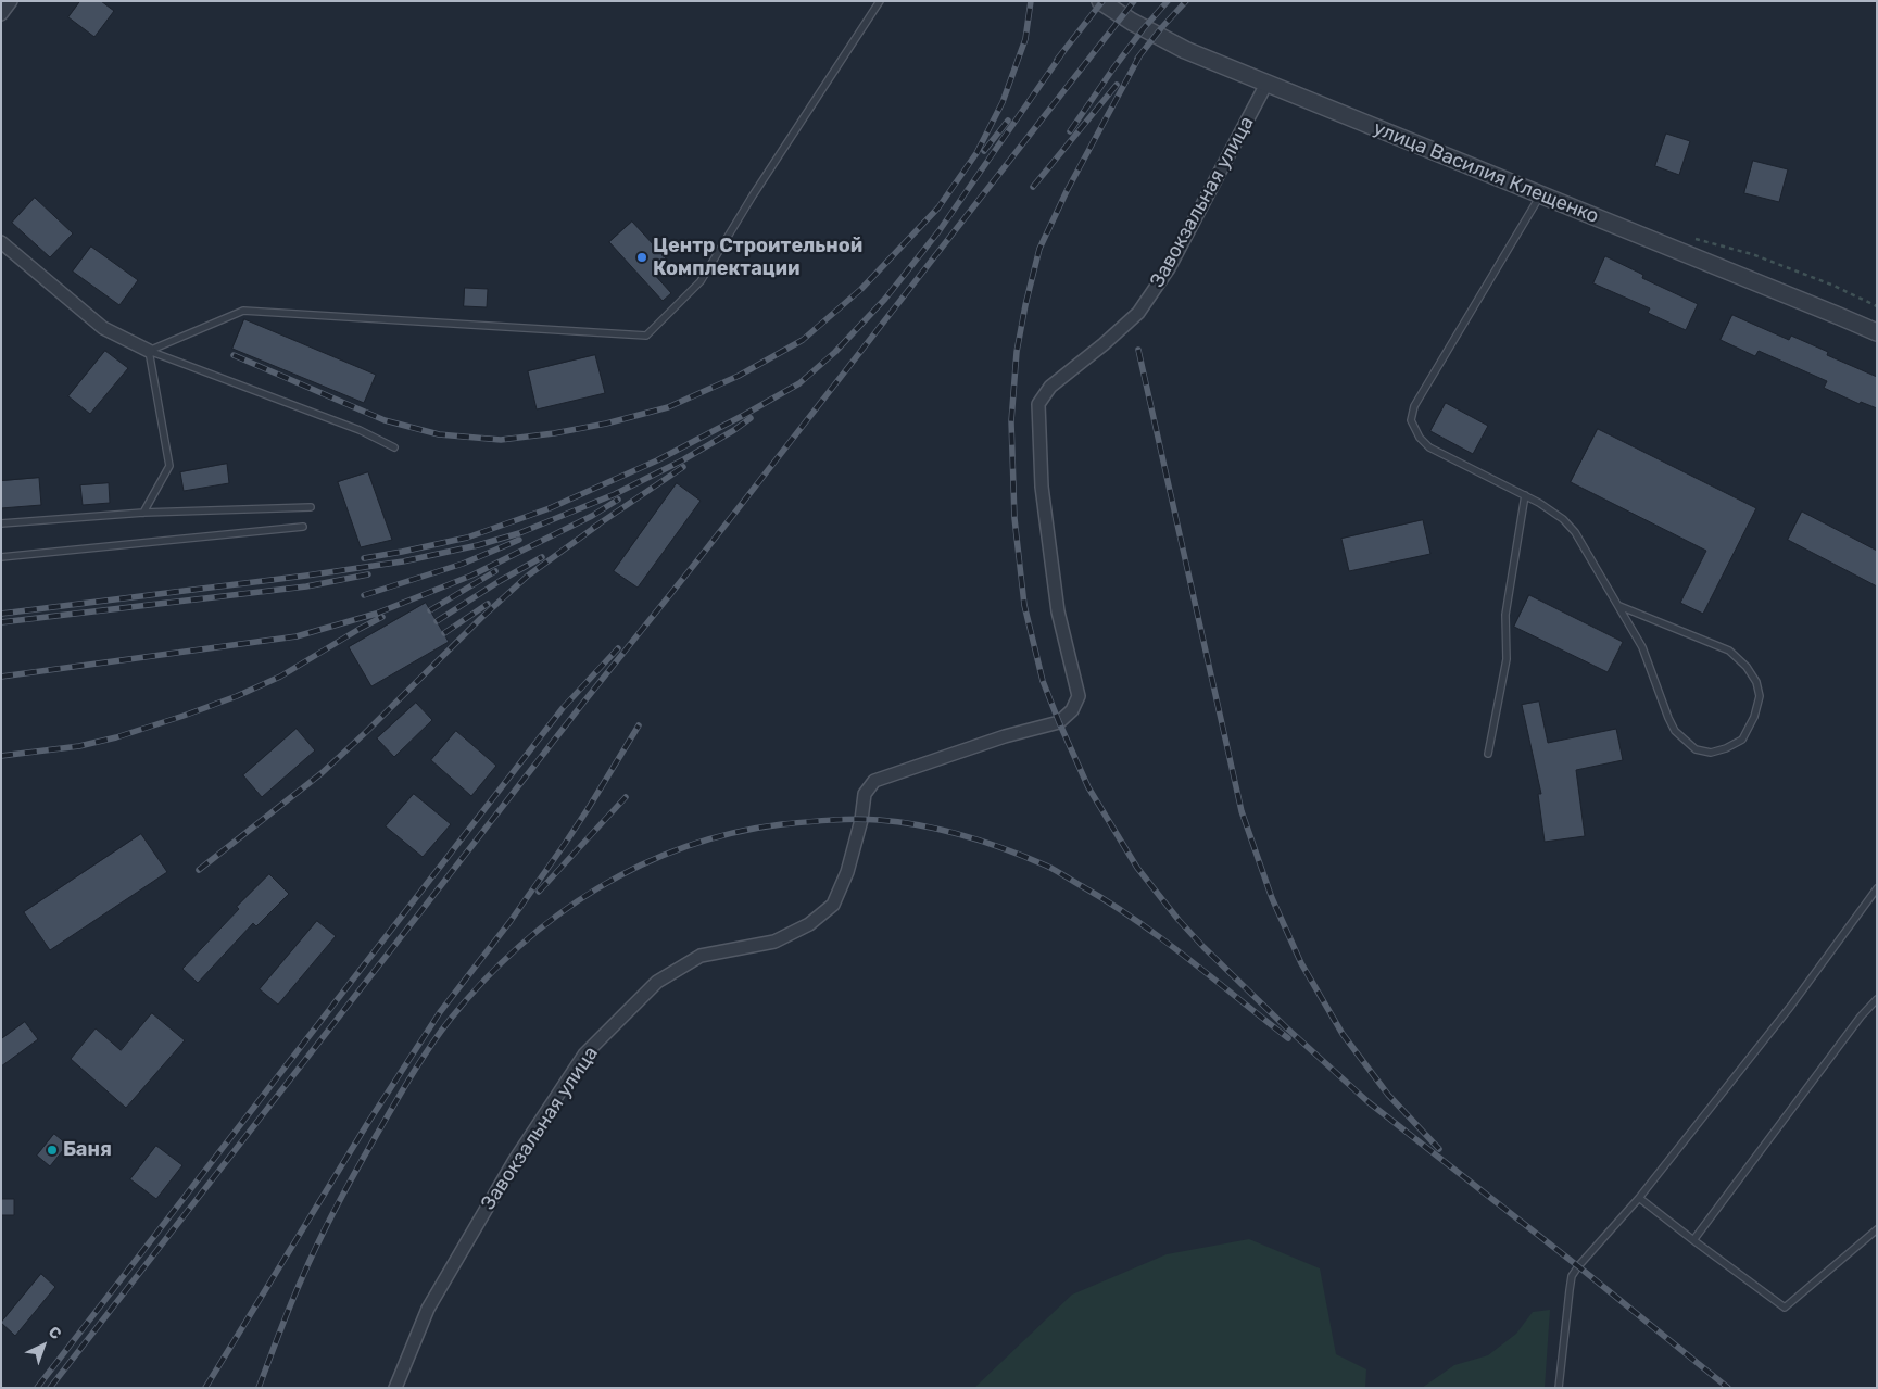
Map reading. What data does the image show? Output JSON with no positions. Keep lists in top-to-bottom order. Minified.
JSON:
{"streets":{"street":["улица Василия Клещенко","Завокзальная улица"]},"crossings":[["улица Василия Клещенко","Завокзальная улица"]],"places":["Центр Строительной Комплектации","Баня"],"north":"top right"}
